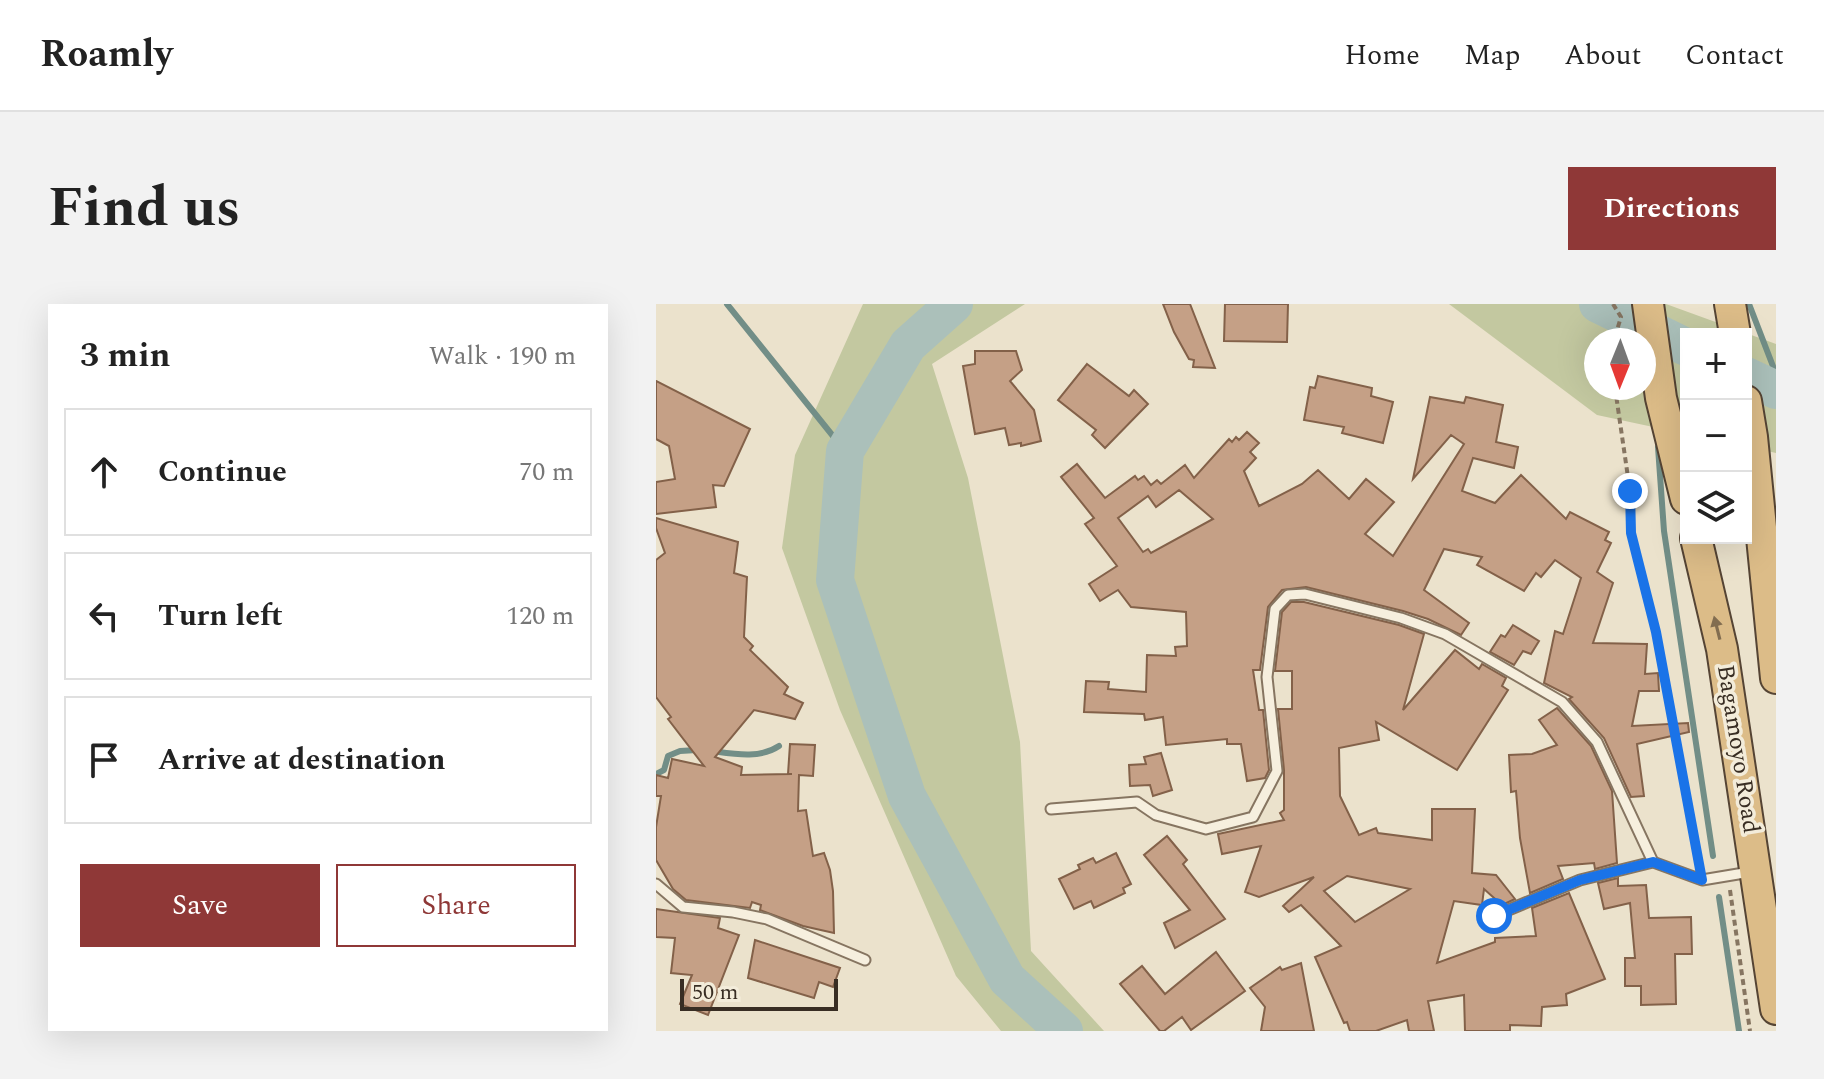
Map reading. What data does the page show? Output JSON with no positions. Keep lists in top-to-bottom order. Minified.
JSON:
{"streets":{"highway":["Bagamoyo Road"]},"scale_bar":"50 m","north":"bottom","page":{"header":"Roamly","nav":["Home","Map","About","Contact"],"title":"Find us","buttons":["Directions",["Save","Share"]],"heading":["3 min","Walk · 190 m"],"map_buttons":["+","−"],"list":[["Continue","70 m"],["Turn left","120 m"],"Arrive at destination"],"scale":"50 m"}}
